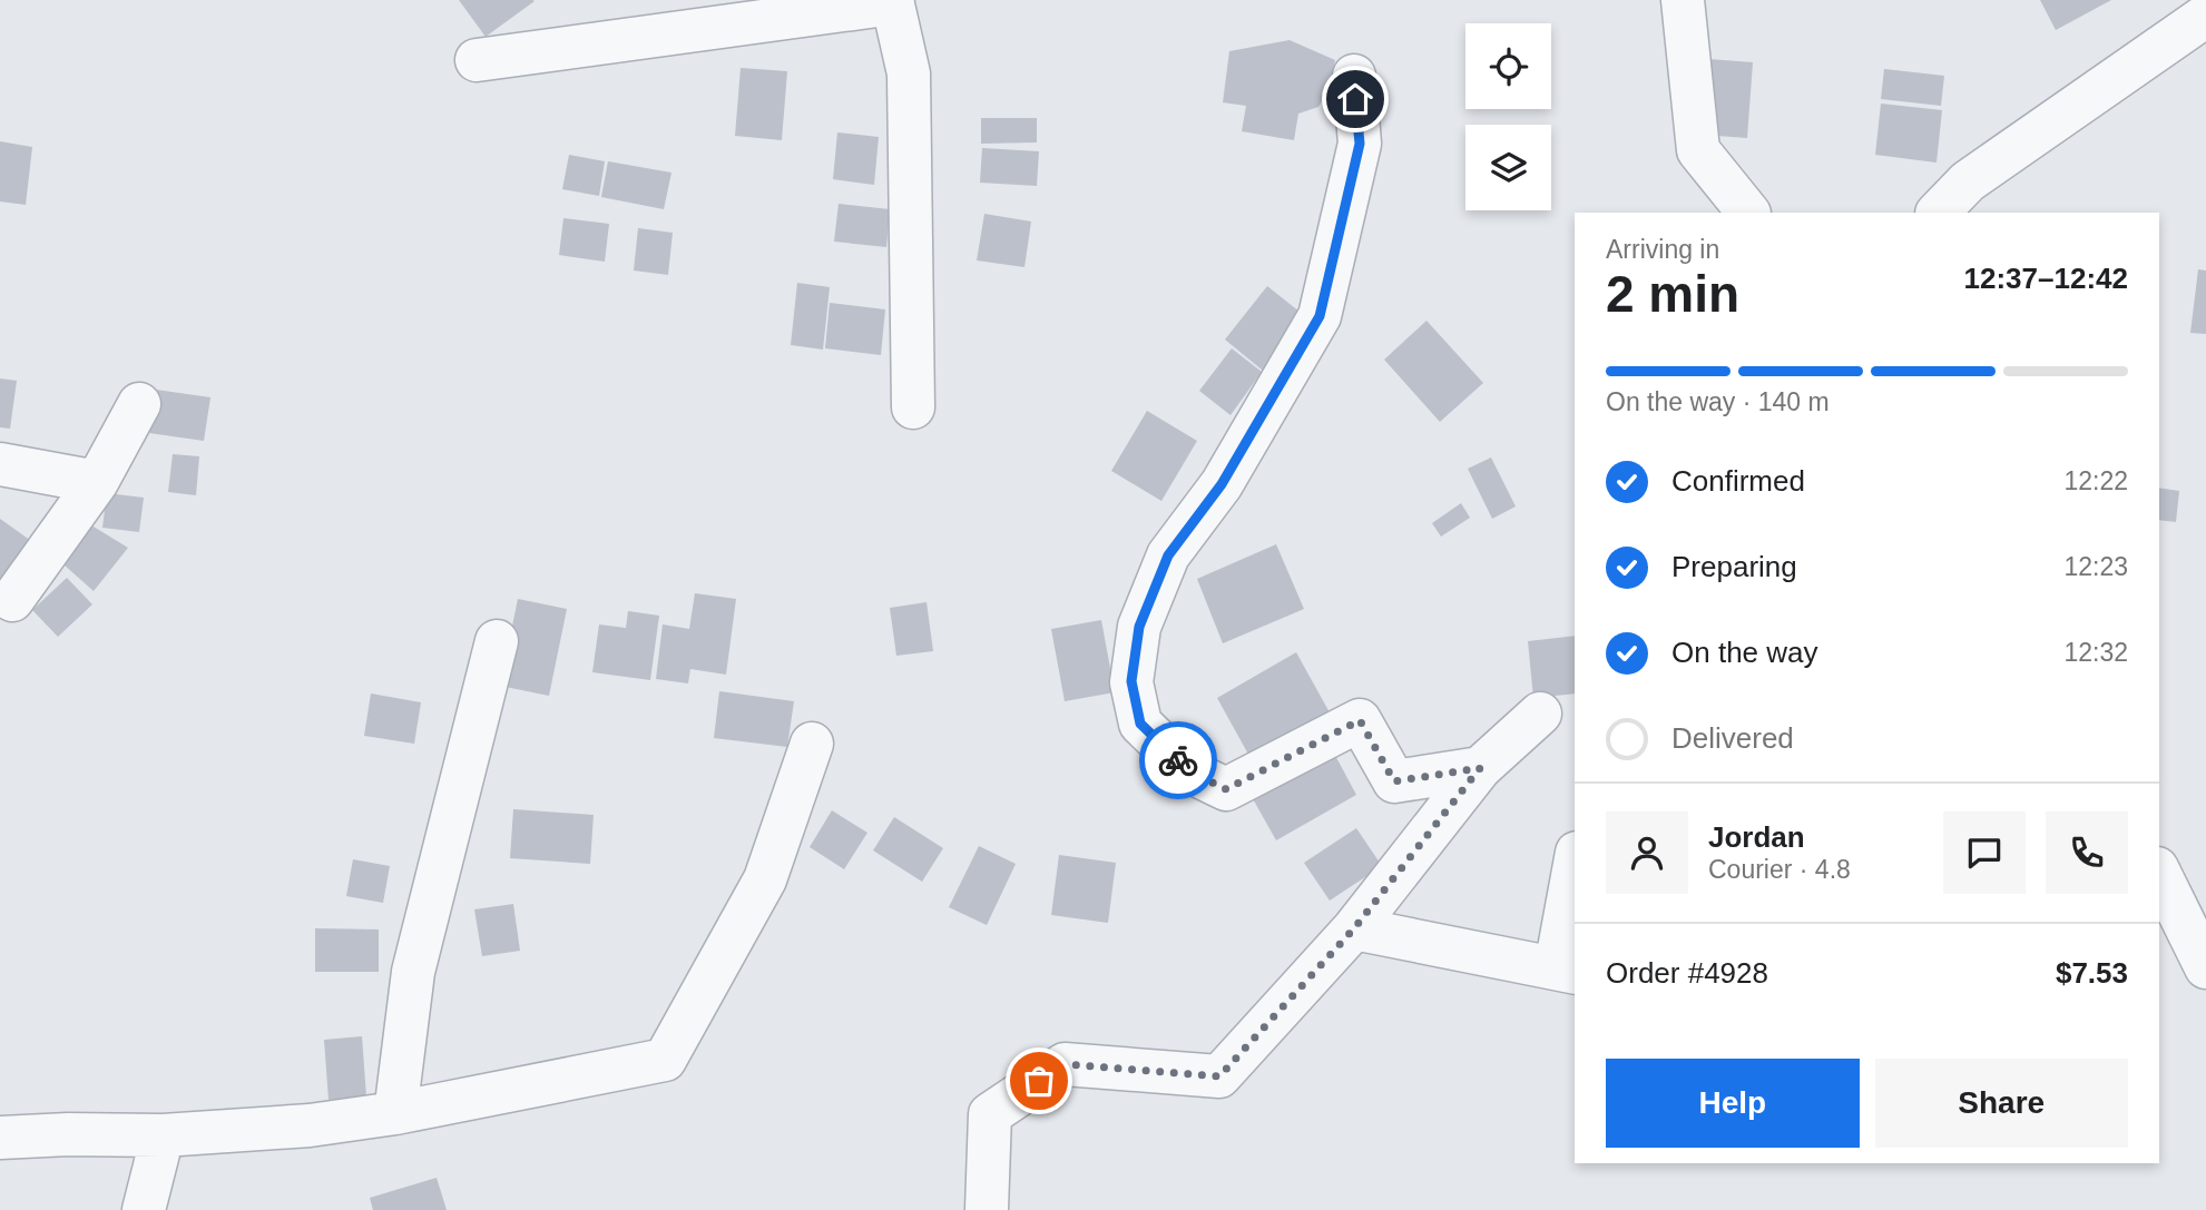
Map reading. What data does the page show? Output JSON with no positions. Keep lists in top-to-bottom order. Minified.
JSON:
{"page":{"heading":["2 min","Arriving in","12:37–12:42"],"panel":["Jordan","Courier · 4.8","Order #4928","$7.53"],"bar":"On the way · 140 m","list":[["Confirmed","12:22"],["Preparing","12:23"],["On the way","12:32"],"Delivered"],"buttons":["Help","Share"]}}
